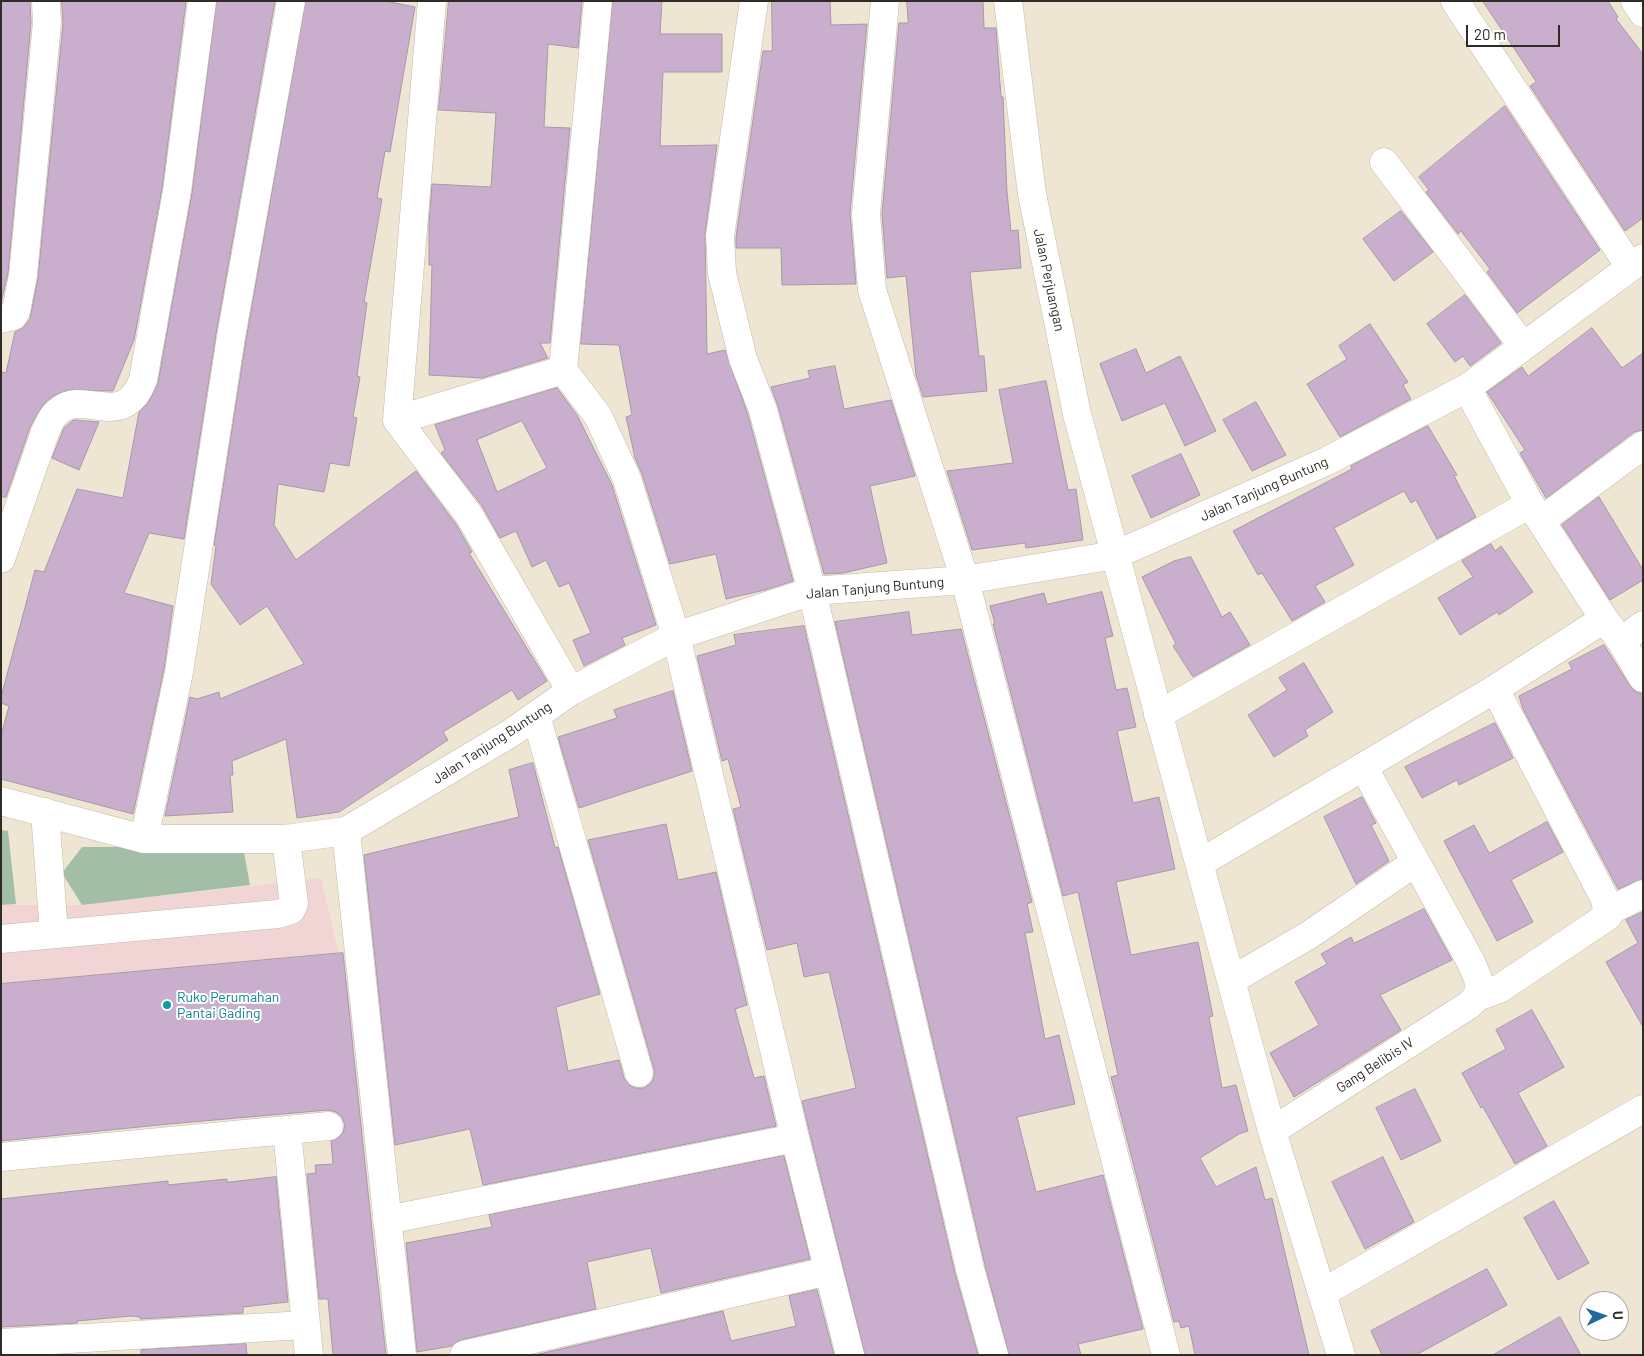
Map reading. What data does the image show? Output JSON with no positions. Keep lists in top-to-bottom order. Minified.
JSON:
{"streets":{"street":["Jalan Perjuangan","Jalan Tanjung Buntung","Gang Belibis IV"]},"crossings":[["Jalan Perjuangan","Jalan Tanjung Buntung"],["Jalan Perjuangan","Gang Belibis IV"]],"places":["Ruko Perumahan Pantai Gading"],"scale_bar":"20 m","north":"right"}
